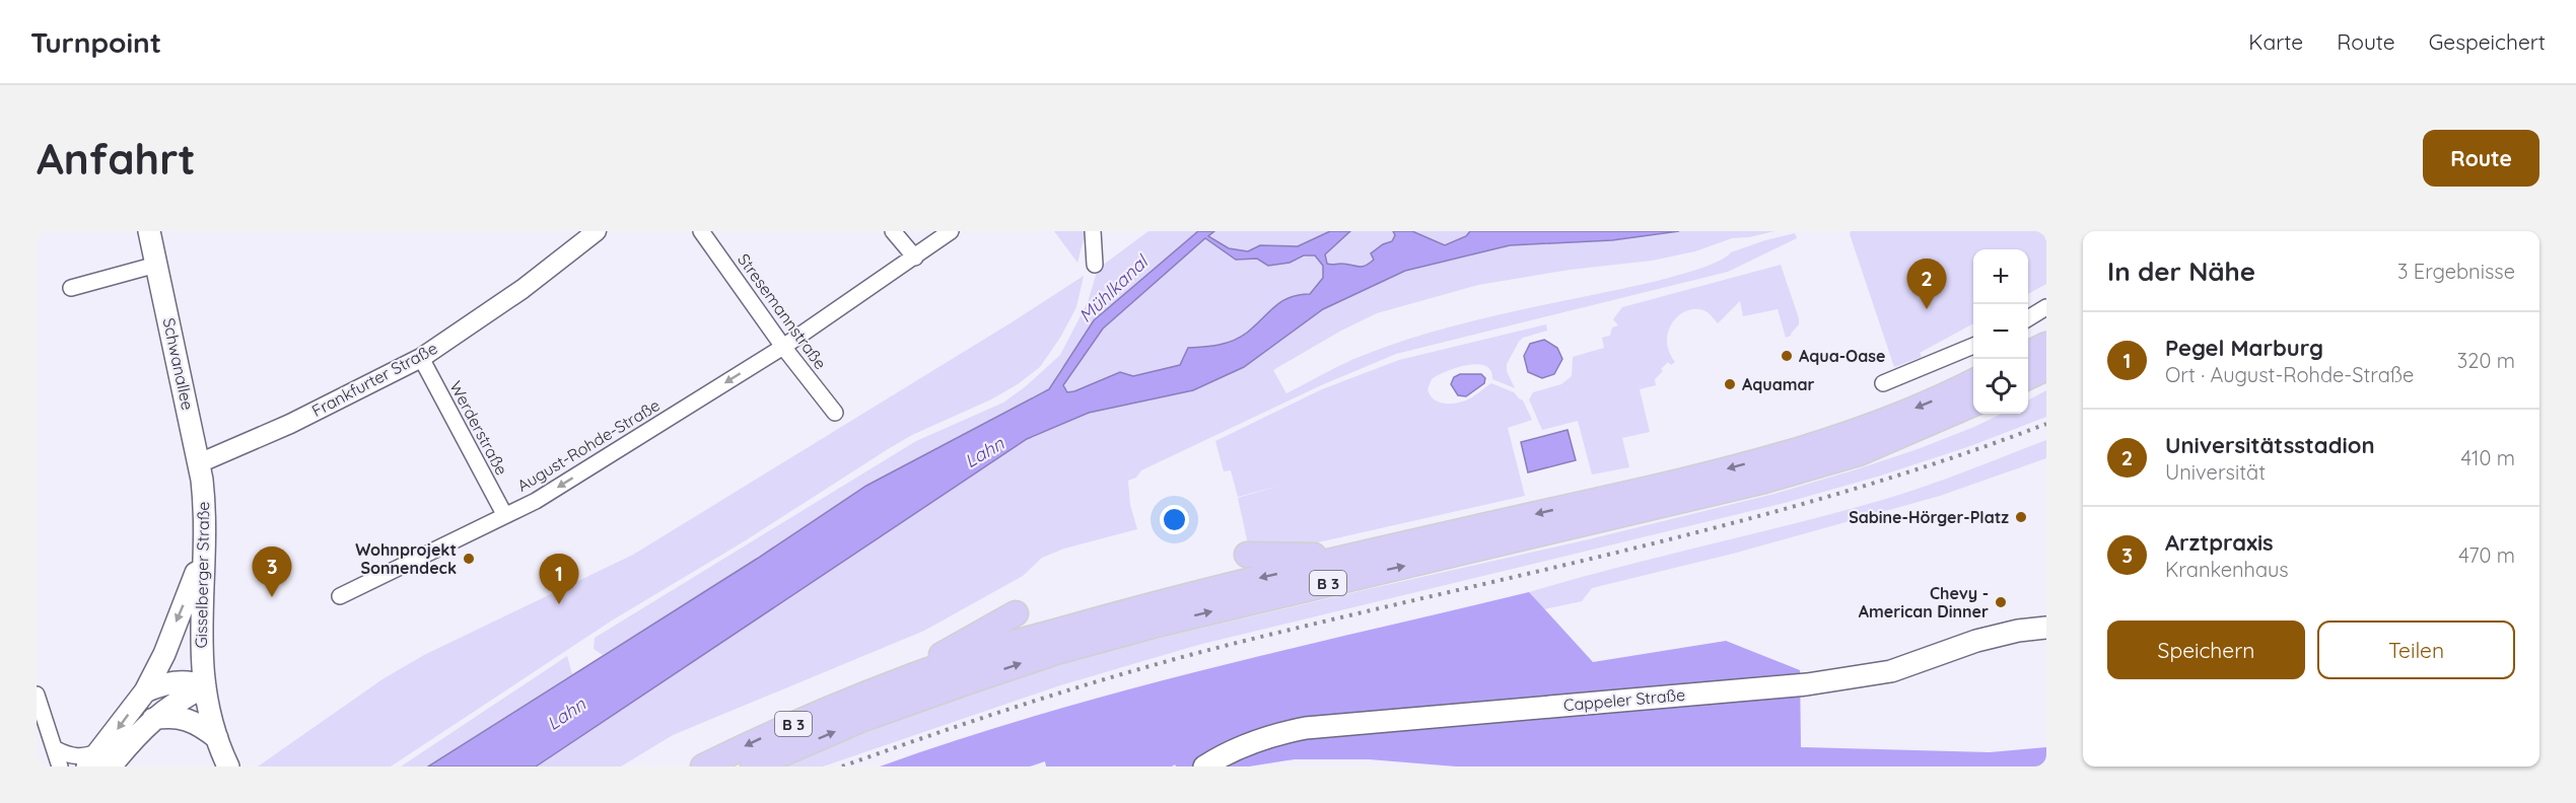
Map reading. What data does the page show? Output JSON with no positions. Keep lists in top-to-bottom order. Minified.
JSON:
{"streets":{"highway":["B 3"],"main road":["Schwanallee","Gisselberger Straße","Cappeler Straße"],"street":["Stresemannstraße","Frankfurter Straße","Werderstraße","August-Rohde-Straße"]},"crossings":[["Stresemannstraße","August-Rohde-Straße"],["Schwanallee","Frankfurter Straße"],["Schwanallee","Gisselberger Straße"],["Frankfurter Straße","Werderstraße"],["Frankfurter Straße","Gisselberger Straße"],["Werderstraße","August-Rohde-Straße"]],"one_way":["August-Rohde-Straße"],"water":["Mühlkanal","Lahn"],"places":["Aqua-Oase","Aquamar","Sabine-Hörger-Platz","Wohnprojekt Sonnendeck","Chevy - American Dinner"],"page":{"header":"Turnpoint","nav":["Karte","Route","Gespeichert"],"buttons":["Route",["Speichern","Teilen"]],"title":"Anfahrt","heading":["In der Nähe","3 Ergebnisse"],"map_buttons":["+","−"],"pins":["2","3","1"],"list":[{"mark":"1","name":"Pegel Marburg","note":"Ort · August-Rohde-Straße","value":"320 m"},{"mark":"2","name":"Universitätsstadion","note":"Universität","value":"410 m"},{"mark":"3","name":"Arztpraxis","note":"Krankenhaus","value":"470 m"}]}}
